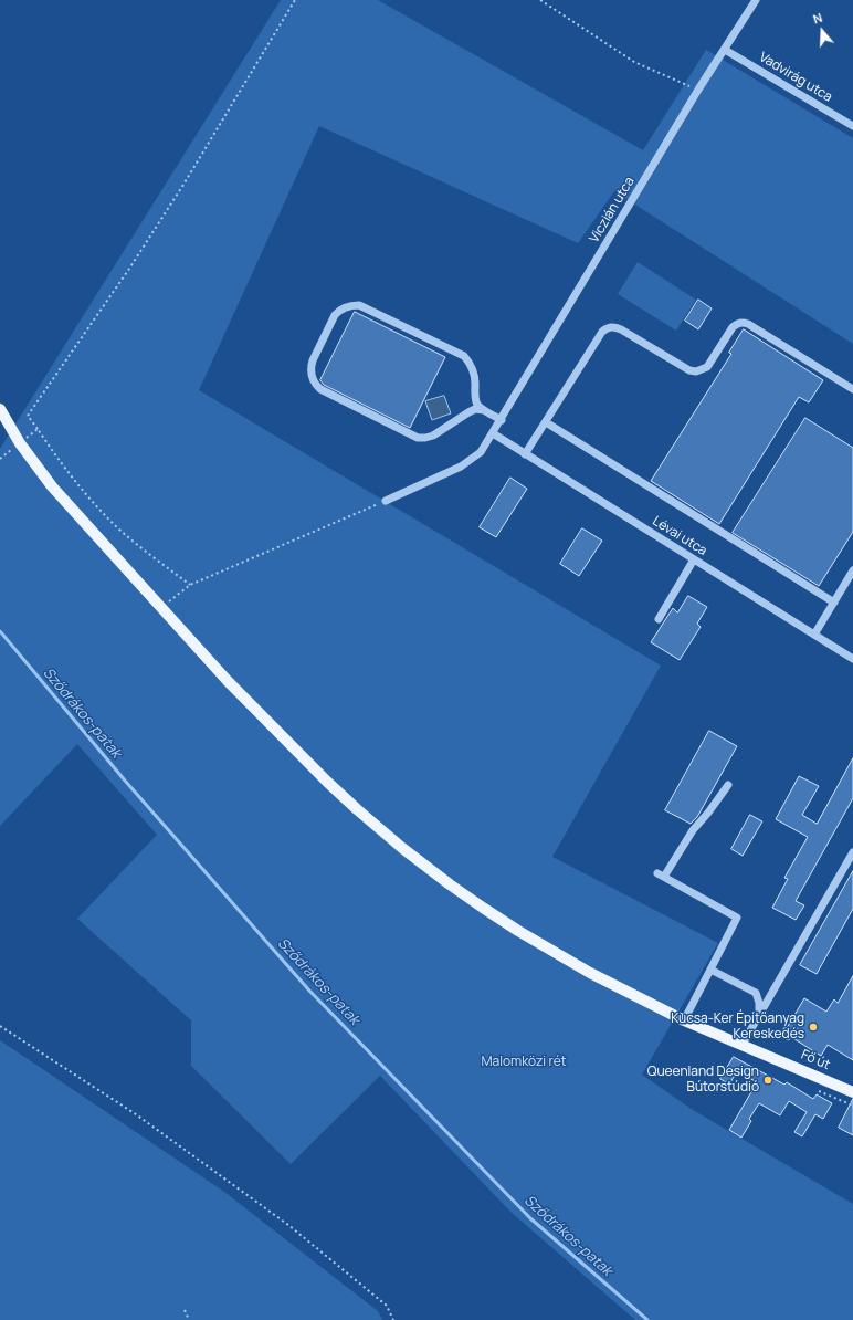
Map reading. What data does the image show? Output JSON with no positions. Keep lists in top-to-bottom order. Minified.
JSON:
{"streets":{"main road":["Fő út"],"street":["Vadvirág utca","Viczián utca","Lévai utca"]},"crossings":[["Vadvirág utca","Viczián utca"],["Viczián utca","Lévai utca"]],"water":["Sződrákos-patak"],"parks":["Malomközi rét"],"places":["Kucsa-Ker Építőanyag Kereskedés","Queenland Design Bútorstúdió"],"north":"top"}
